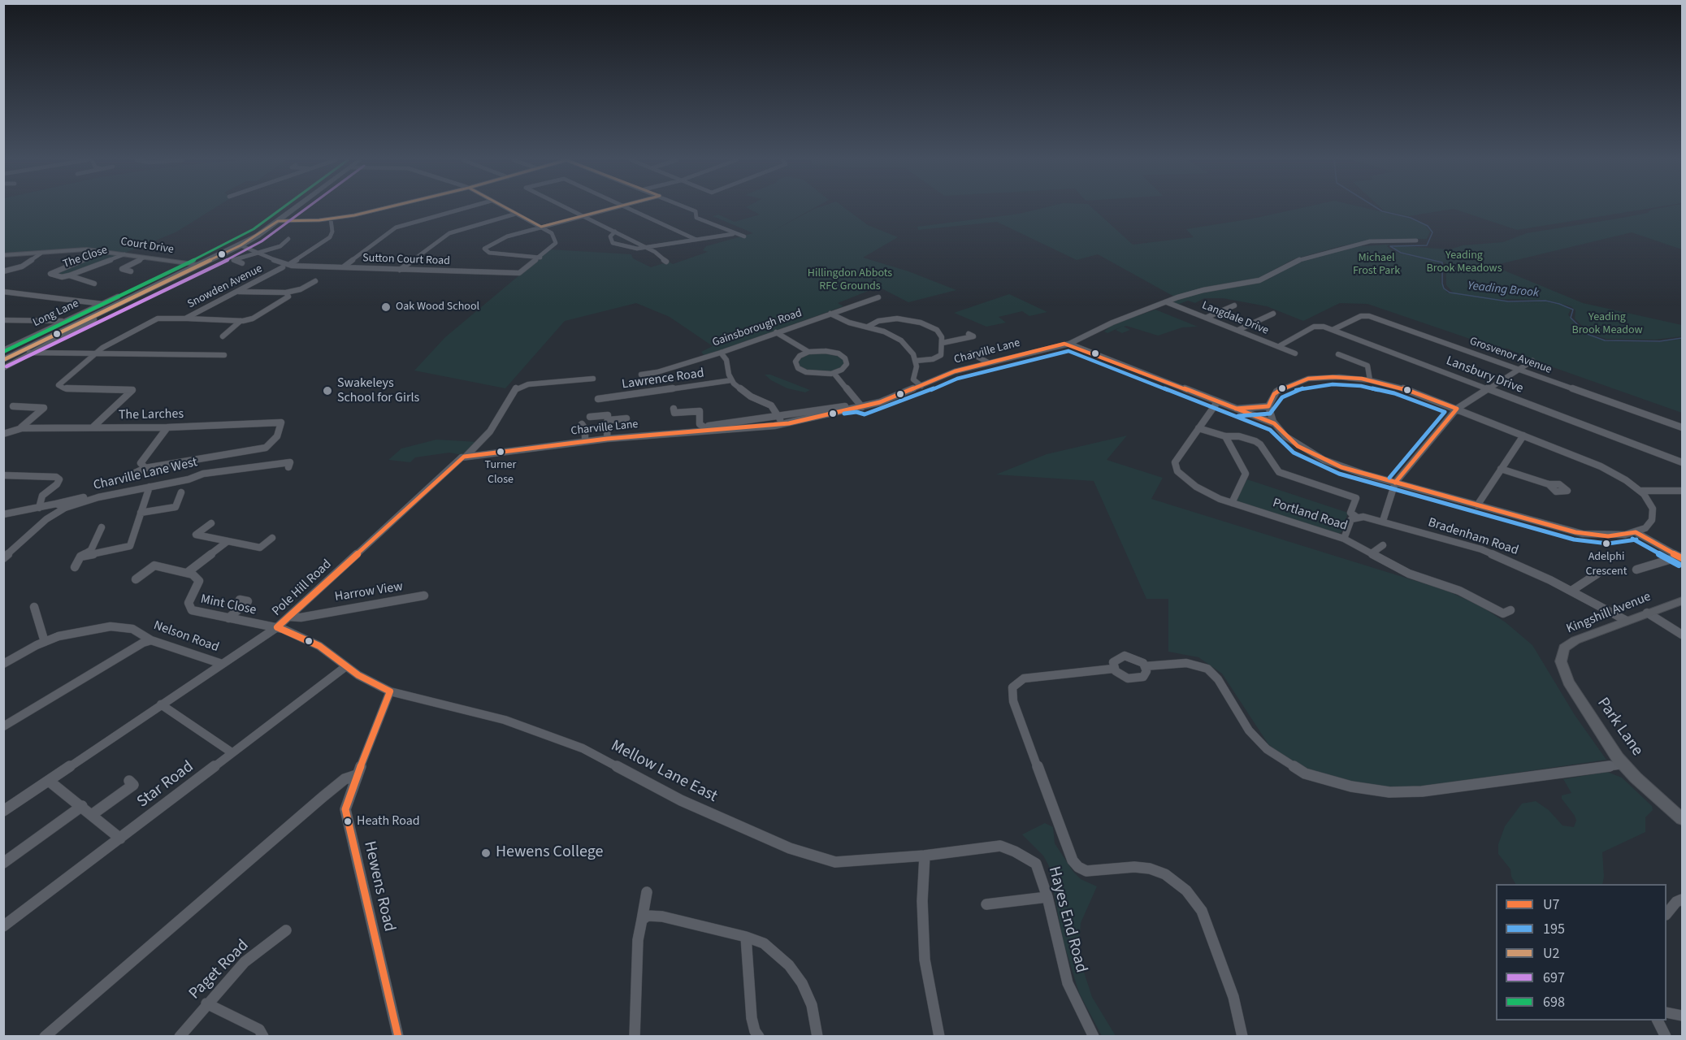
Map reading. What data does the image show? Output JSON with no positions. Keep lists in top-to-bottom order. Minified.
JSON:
{"streets":{"main road":["Long Lane"],"street":["Court Drive","The Close","Sutton Court Road","Snowden Avenue","Langdale Drive","Gainsborough Road","Charville Lane","Grosvenor Avenue","Lansbury Drive","Lawrence Road","The Larches","Charville Lane West","Portland Road","Bradenham Road","Pole Hill Road","Harrow View","Mint Close","Kingshill Avenue","Nelson Road","Park Lane","Mellow Lane East","Star Road","Hewens Road","Hayes End Road","Paget Road"]},"crossings":[["Court Drive","The Close"],["Court Drive","Long Lane"],["Sutton Court Road","Snowden Avenue"],["Snowden Avenue","The Larches"],["Langdale Drive","Charville Lane"],["Langdale Drive","Lansbury Drive"],["Charville Lane","Pole Hill Road"],["Grosvenor Avenue","Lansbury Drive"],["Bradenham Road","Kingshill Avenue"],["Pole Hill Road","Harrow View"],["Pole Hill Road","Mint Close"],["Pole Hill Road","Nelson Road"],["Mint Close","Mellow Lane East"],["Mint Close","Star Road"],["Kingshill Avenue","Park Lane"],["Mellow Lane East","Star Road"],["Mellow Lane East","Hewens Road"],["Mellow Lane East","Hayes End Road"]],"water":["Yeading Brook"],"parks":["Yeading Brook Meadows","Michael Frost Park","Hillingdon Abbots RFC Grounds","Yeading Brook Meadow"],"places":["Oak Wood School","Swakeleys School for Girls","Turner Close","Adelphi Crescent","Heath Road","Hewens College"],"lines":["transit line U2","transit line 697","transit line 698","transit line U7","transit line 195"],"legend":["U7","195","U2","697","698"]}
